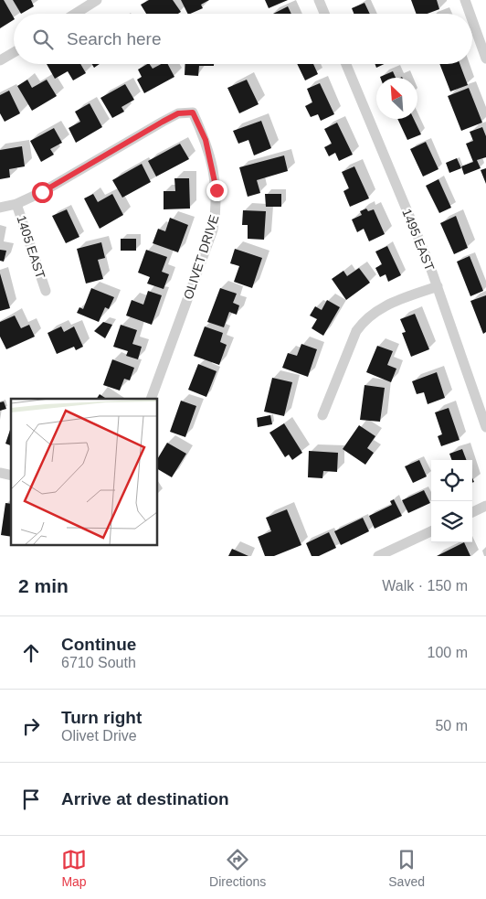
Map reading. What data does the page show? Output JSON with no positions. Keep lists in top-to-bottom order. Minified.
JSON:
{"streets":{"street":["1495 EAST","1405 EAST","OLIVET DRIVE"]},"crossings":[["1405 EAST","OLIVET DRIVE"]],"north":"top left","page":{"search":"Search here","heading":["2 min","Walk · 150 m"],"list":[["Continue","6710 South","100 m"],["Turn right","Olivet Drive","50 m"],"Arrive at destination"],"nav":["Map","Directions","Saved"]}}
